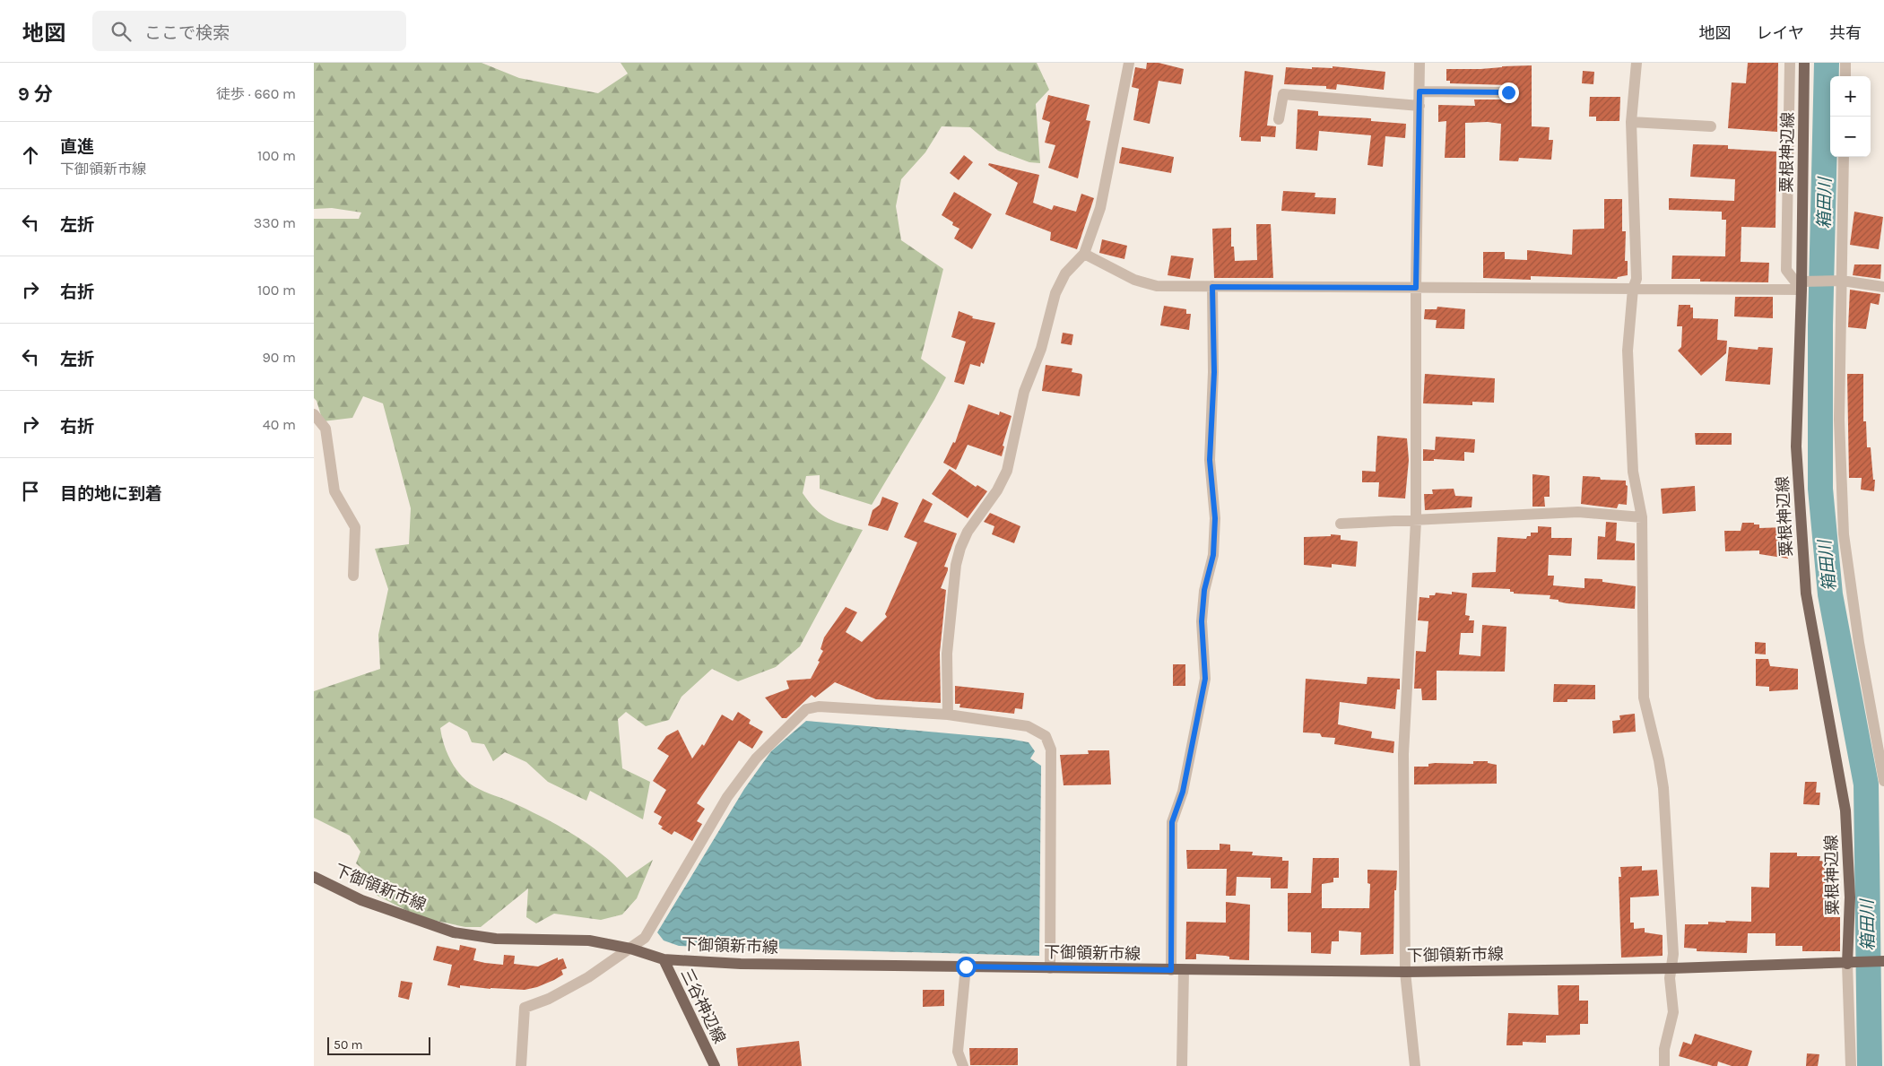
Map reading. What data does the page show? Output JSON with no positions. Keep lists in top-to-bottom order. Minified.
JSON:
{"streets":{"main road":["粟根神辺線","下御領新市線","三谷神辺線"]},"crossings":[["粟根神辺線","下御領新市線"],["下御領新市線","三谷神辺線"]],"water":["箱田川"],"scale_bar":"50 m","page":{"header":"地図","search":"ここで検索","nav":["地図","レイヤ","共有"],"heading":["9 分","徒歩 · 660 m"],"map_buttons":["+","−"],"list":[["直進","下御領新市線","100 m"],["左折","330 m"],["右折","100 m"],["左折","90 m"],["右折","40 m"],"目的地に到着"],"scale":"50 m"}}
